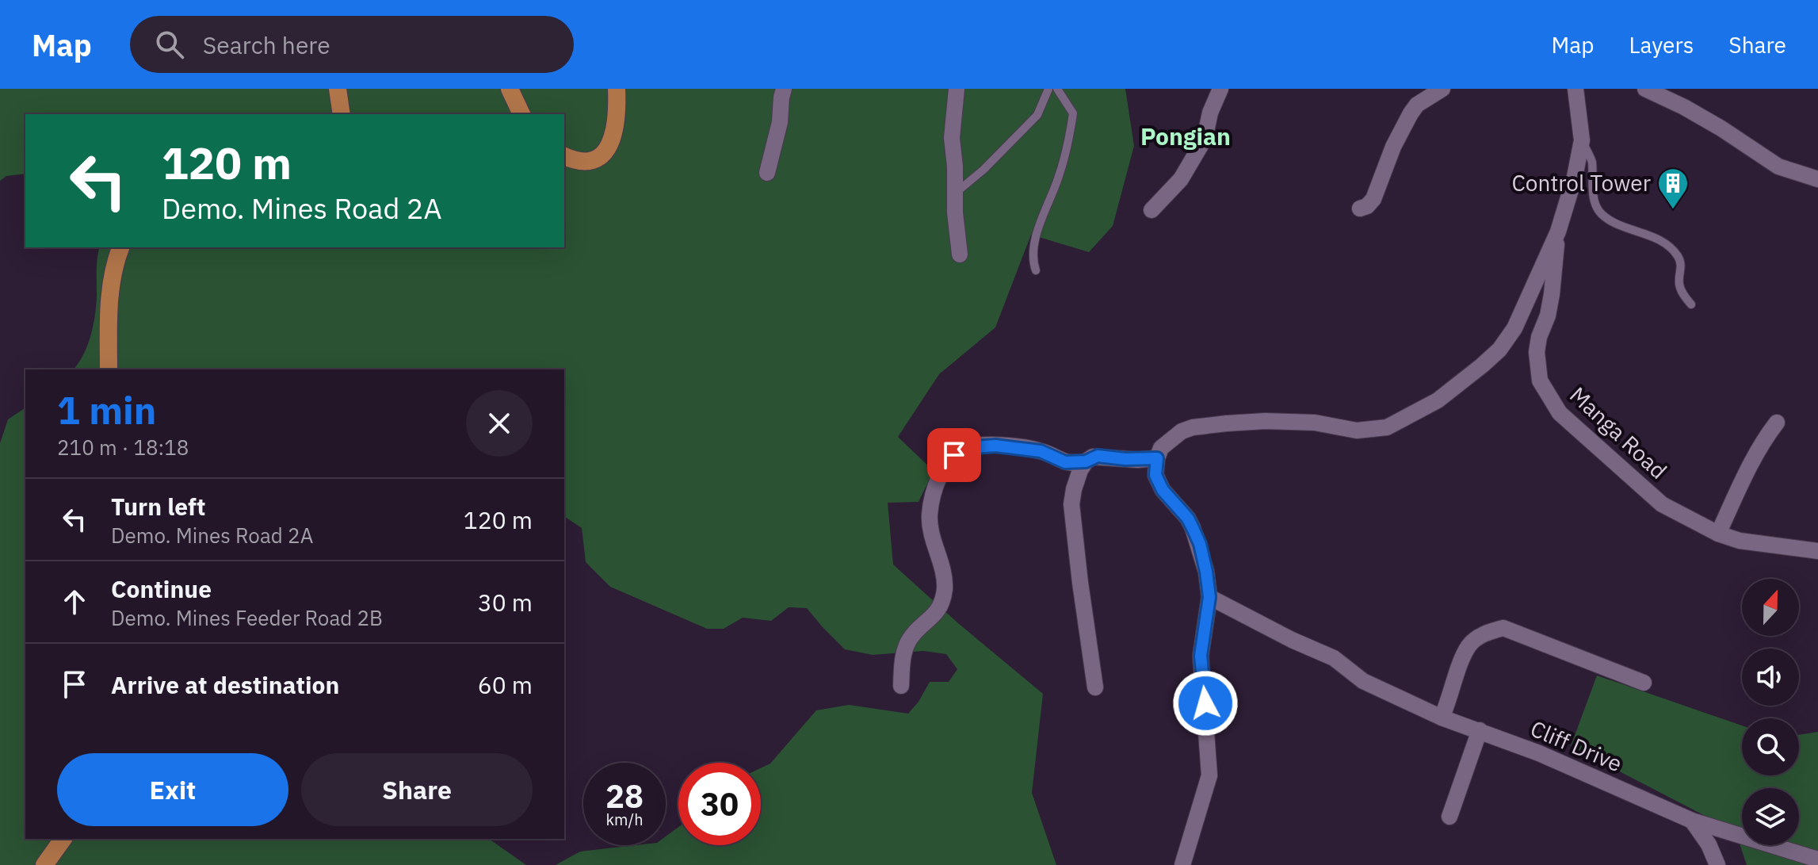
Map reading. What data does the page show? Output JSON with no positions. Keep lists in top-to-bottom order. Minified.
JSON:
{"streets":{"street":["Manga Road","Cliff Drive"]},"districts":["Pongian"],"places":{"building":["Control Tower"]},"north":"top","page":{"header":"Map","search":"Search here","nav":["Map","Layers","Share"],"turn":["120 m","Demo. Mines Road 2A"],"heading":["1 min","210 m · 18:18"],"list":[{"name":"Turn left","note":"Demo. Mines Road 2A","value":"120 m"},{"name":"Continue","note":"Demo. Mines Feeder Road 2B","value":"30 m"},{"name":"Arrive at destination","value":"60 m"}],"buttons":["Exit","Share"],"speed":"28 km/h","limit":"30"}}
